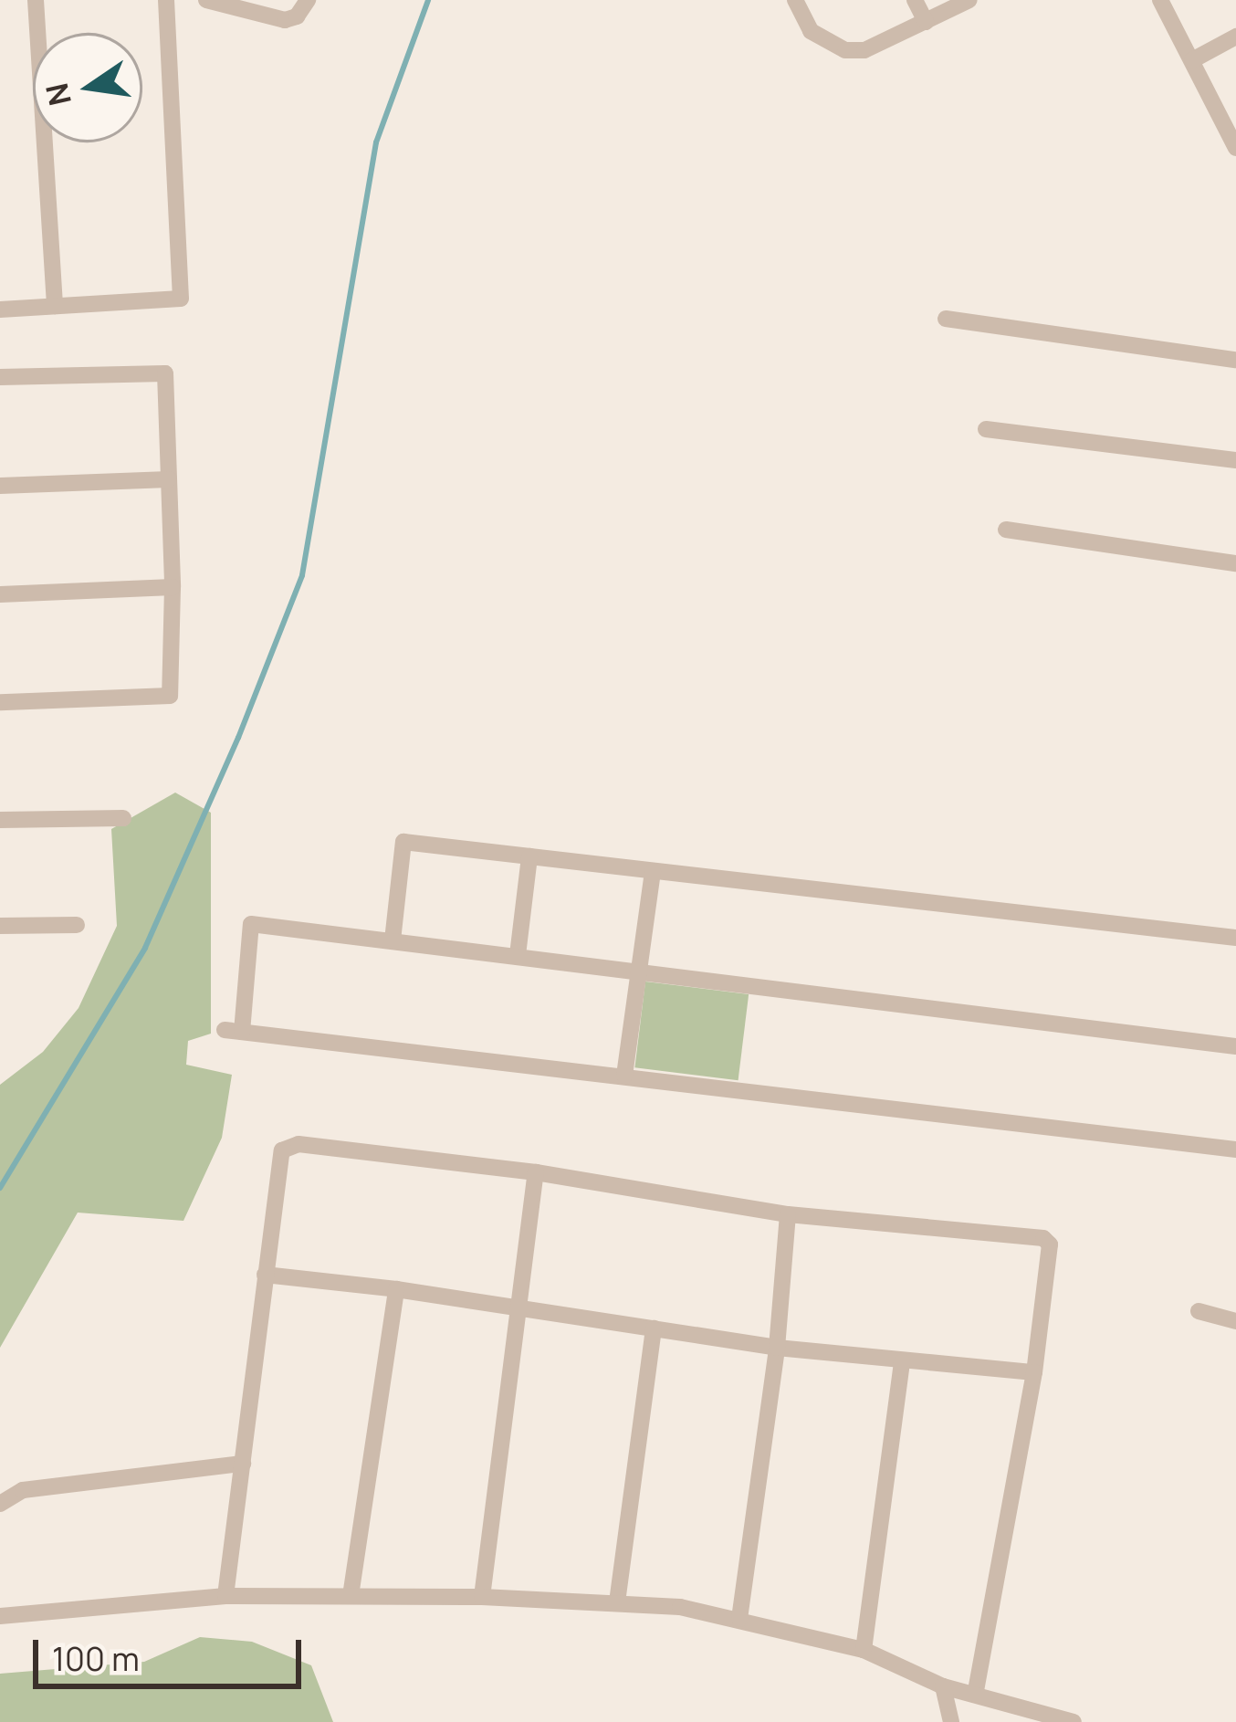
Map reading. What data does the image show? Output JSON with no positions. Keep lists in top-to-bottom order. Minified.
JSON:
{"scale_bar":"100 m","north":"left"}
